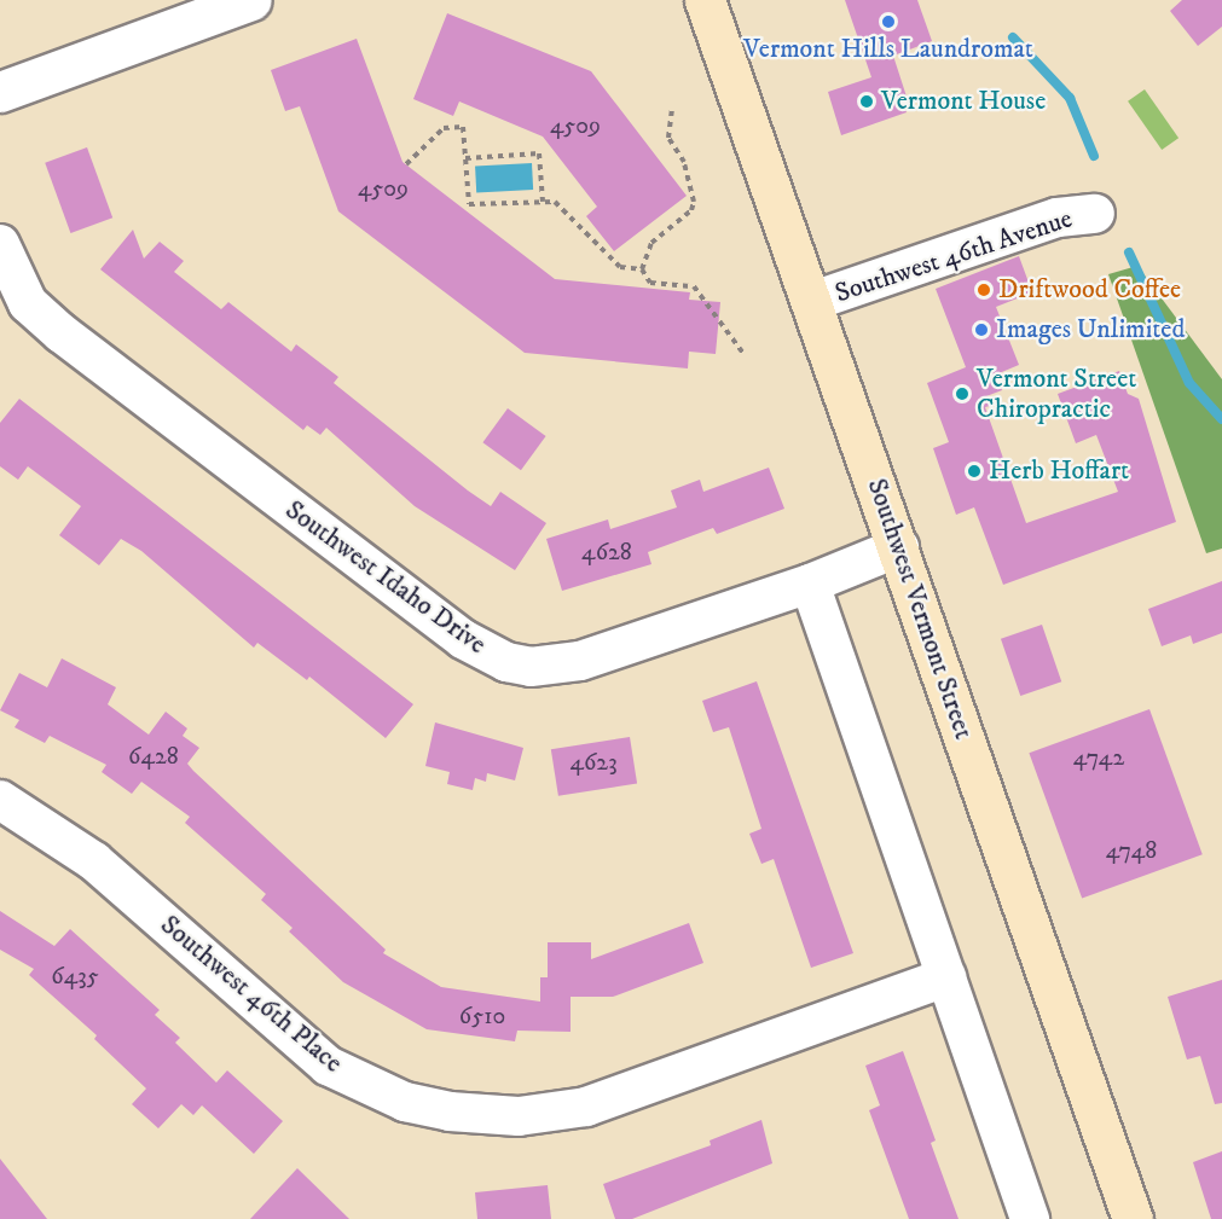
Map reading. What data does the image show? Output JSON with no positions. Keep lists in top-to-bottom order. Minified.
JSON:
{"streets":{"main road":["Southwest Vermont Street"],"street":["Southwest 46th Avenue","Southwest Idaho Drive","Southwest 46th Place"]},"crossings":[["Southwest 46th Avenue","Southwest Vermont Street"],["Southwest Idaho Drive","Southwest Vermont Street"]],"places":["Vermont Hills Laundromat","Vermont House","Driftwood Coffee","Images Unlimited","Vermont Street Chiropractic","Herb Hoffart"],"house_numbers":["4509","4509","4628","6428","4742","4623","4748","6435","6510"]}
